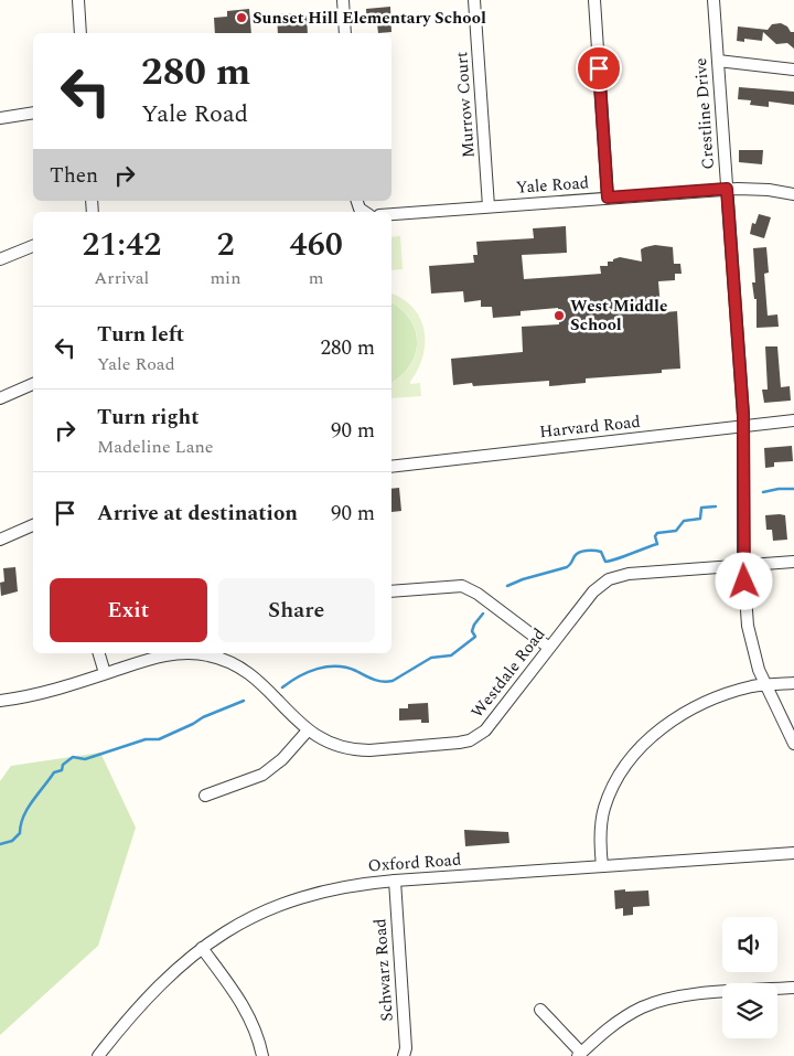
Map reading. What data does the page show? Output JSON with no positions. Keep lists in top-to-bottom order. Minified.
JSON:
{"streets":{"street":["Murrow Court","Crestline Drive","Yale Road","Harvard Road","Westdale Road","Oxford Road","Schwarz Road"]},"crossings":[["Murrow Court","Yale Road"],["Crestline Drive","Yale Road"],["Crestline Drive","Harvard Road"],["Crestline Drive","Westdale Road"],["Oxford Road","Schwarz Road"]],"places":["Sunset Hill Elementary School","West Middle School"],"page":{"turn":["280 m","Yale Road"],"then":"Then","eta":["21:42","Arrival","2","min","460","m"],"list":[{"name":"Turn left","note":"Yale Road","value":"280 m"},{"name":"Turn right","note":"Madeline Lane","value":"90 m"},{"name":"Arrive at destination","value":"90 m"}],"buttons":["Exit","Share"]}}
